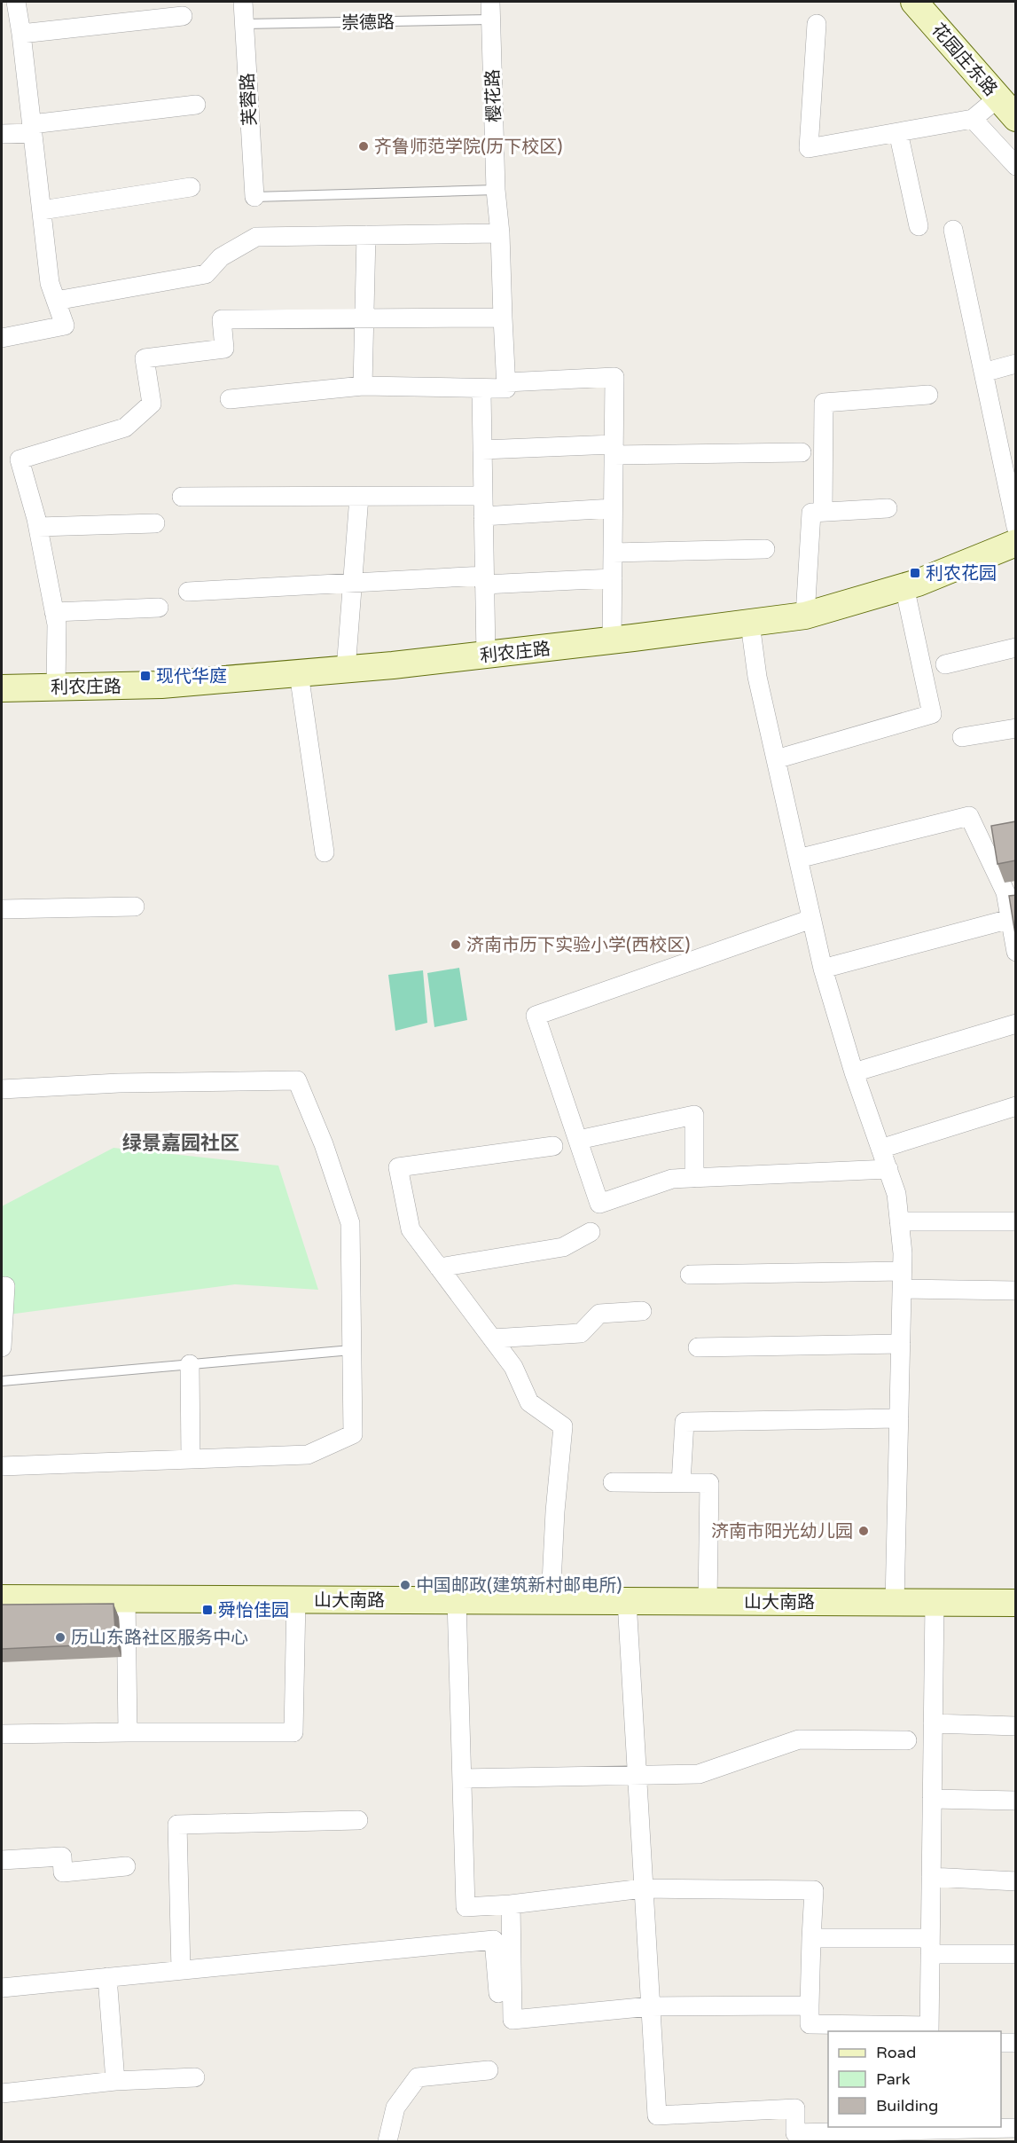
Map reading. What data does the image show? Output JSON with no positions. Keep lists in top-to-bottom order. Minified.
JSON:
{"streets":{"street":["花园庄东路","樱花路","芙蓉路","利农庄路","山大南路"],"lane":["崇德路"]},"crossings":[["崇德路","樱花路"],["崇德路","芙蓉路"]],"districts":["绿景嘉园社区"],"places":{"other":["齐鲁师范学院(历下校区)","济南市历下实验小学(西校区)","济南市阳光幼儿园","中国邮政(建筑新村邮电所)","历山东路社区服务中心"],"transit":["利农花园","现代华庭","舜怡佳园"]},"legend":["Road","Park","Building"]}
